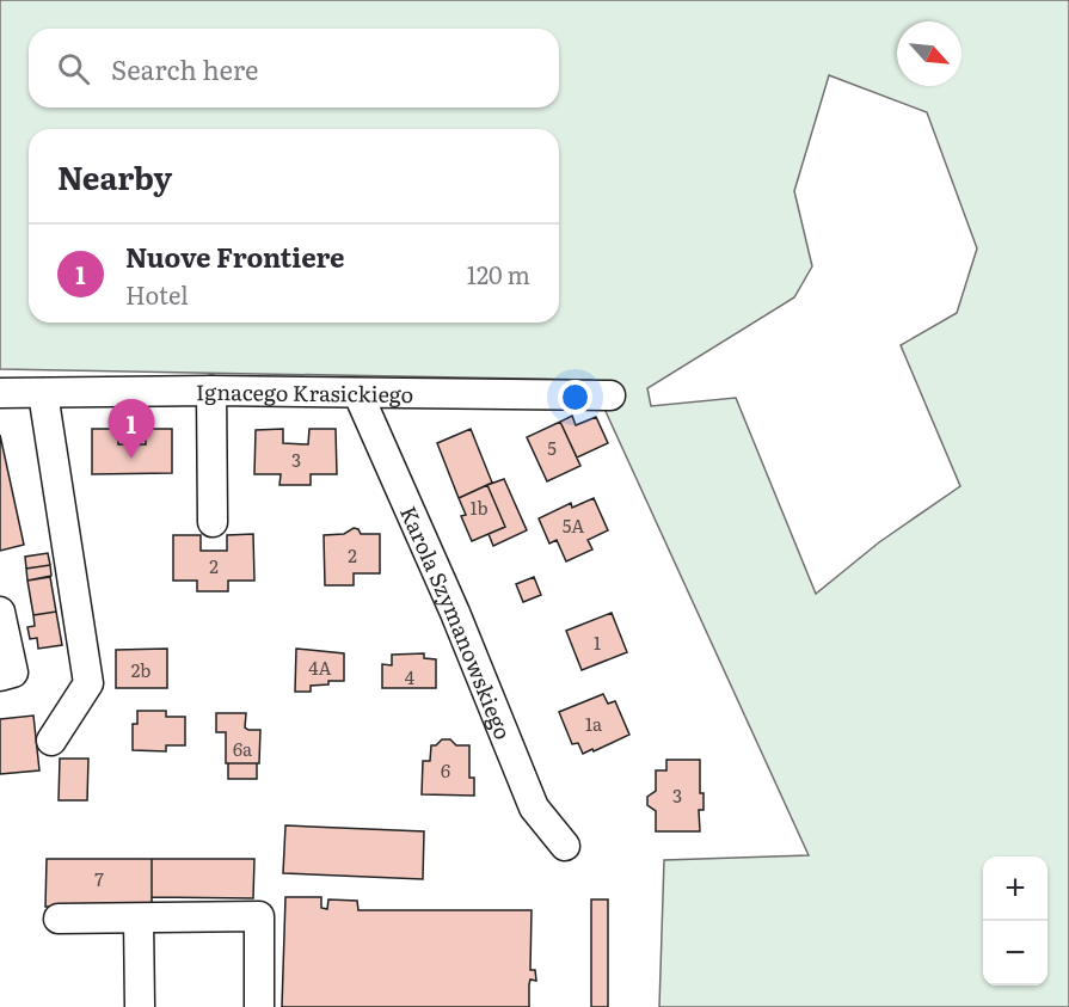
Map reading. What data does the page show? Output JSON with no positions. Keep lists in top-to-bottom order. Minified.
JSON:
{"streets":{"street":["Ignacego Krasickiego","Karola Szymanowskiego"]},"crossings":[["Ignacego Krasickiego","Karola Szymanowskiego"]],"house_numbers":["5","3","1b","5A","2","2","1","4A","2b","4","1a","6a","6","3","7"],"north":"bottom right","page":{"search":"Search here","heading":"Nearby","list":[{"mark":"1","name":"Nuove Frontiere","note":"Hotel","value":"120 m"}],"pins":"1","map_buttons":["+","−"]}}
